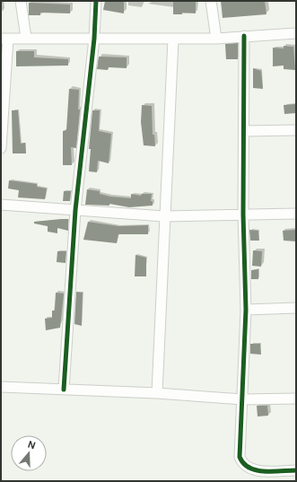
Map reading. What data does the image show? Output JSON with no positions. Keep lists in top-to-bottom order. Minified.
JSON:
{"north":"top"}
